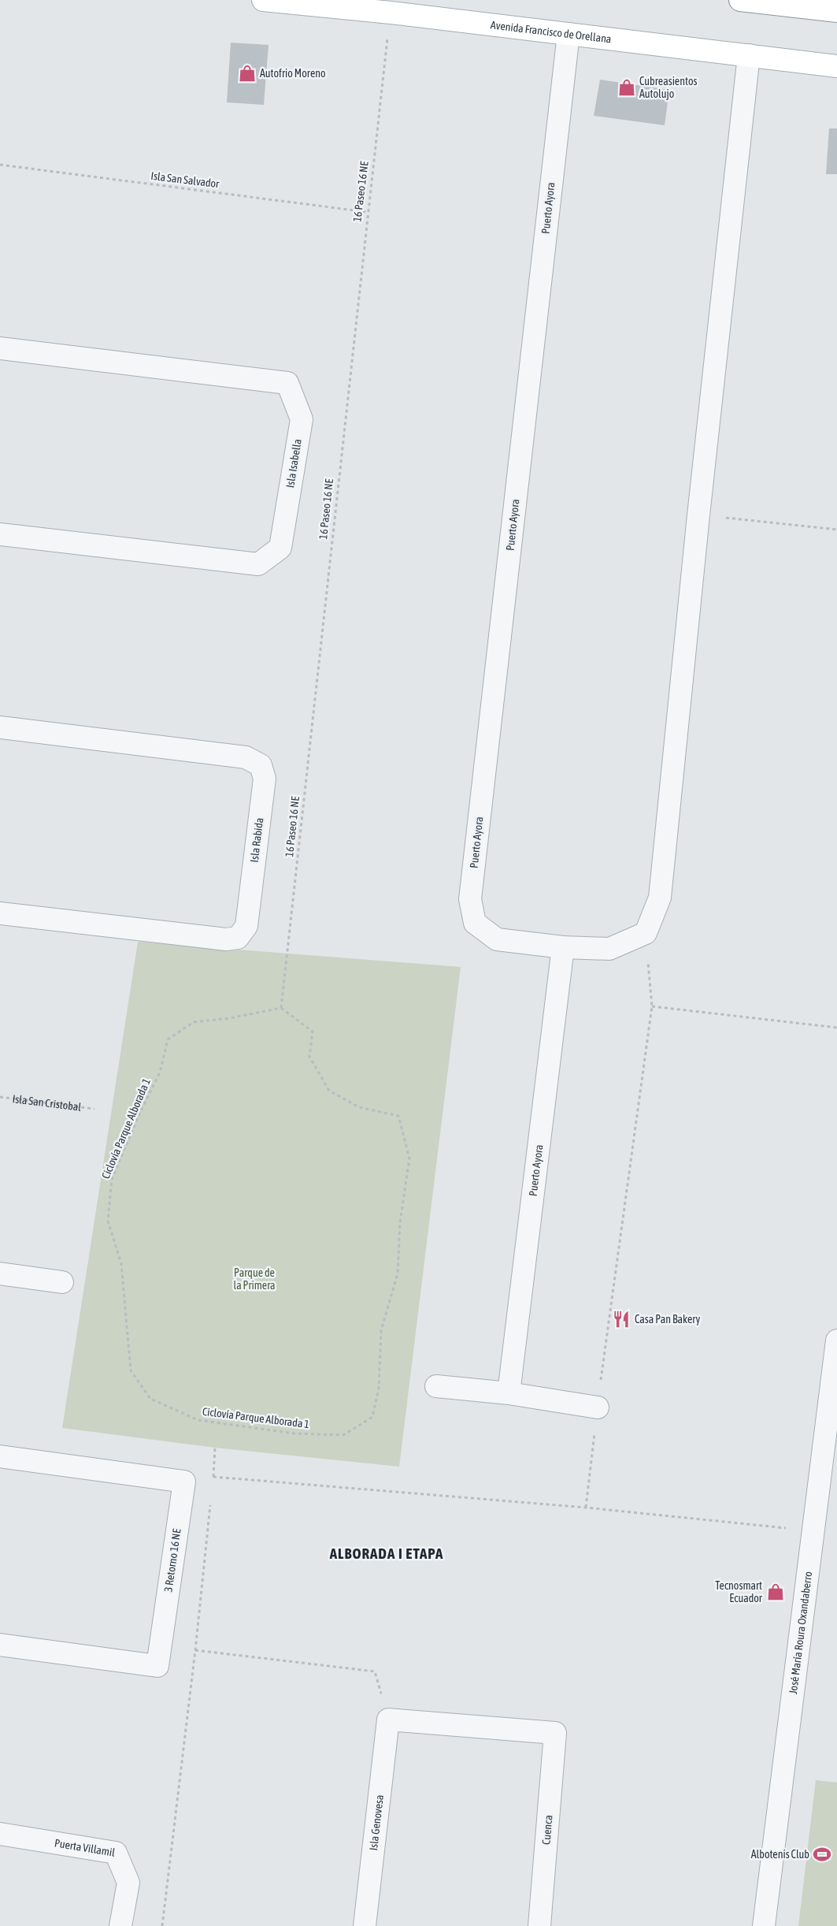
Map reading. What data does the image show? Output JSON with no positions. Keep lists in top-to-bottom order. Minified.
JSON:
{"streets":{"main road":["Avenida Francisco de Orellana"],"street":["Puerto Ayora","Isla Isabella","Isla Rabida","3 Retorno 16 NE","José María Roura Oxandaberro","Isla Genovesa","Cuenca","Puerta Villamil"],"path":["Isla San Salvador","16 Paseo 16 NE","Isla San Cristobal","Ciclovía Parque Alborada 1"]},"crossings":[["Avenida Francisco de Orellana","16 Paseo 16 NE"],["Avenida Francisco de Orellana","Puerto Ayora"],["Isla San Salvador","16 Paseo 16 NE"],["16 Paseo 16 NE","Ciclovía Parque Alborada 1"],["Isla Genovesa","Cuenca"]],"districts":["ALBORADA I ETAPA"],"parks":["Parque de la Primera"],"places":{"shop":["Autofrio Moreno","Cubreasientos Autolujo","Tecnosmart Ecuador"],"restaurant":["Casa Pan Bakery"],"sports":["Albotenis Club"]}}
